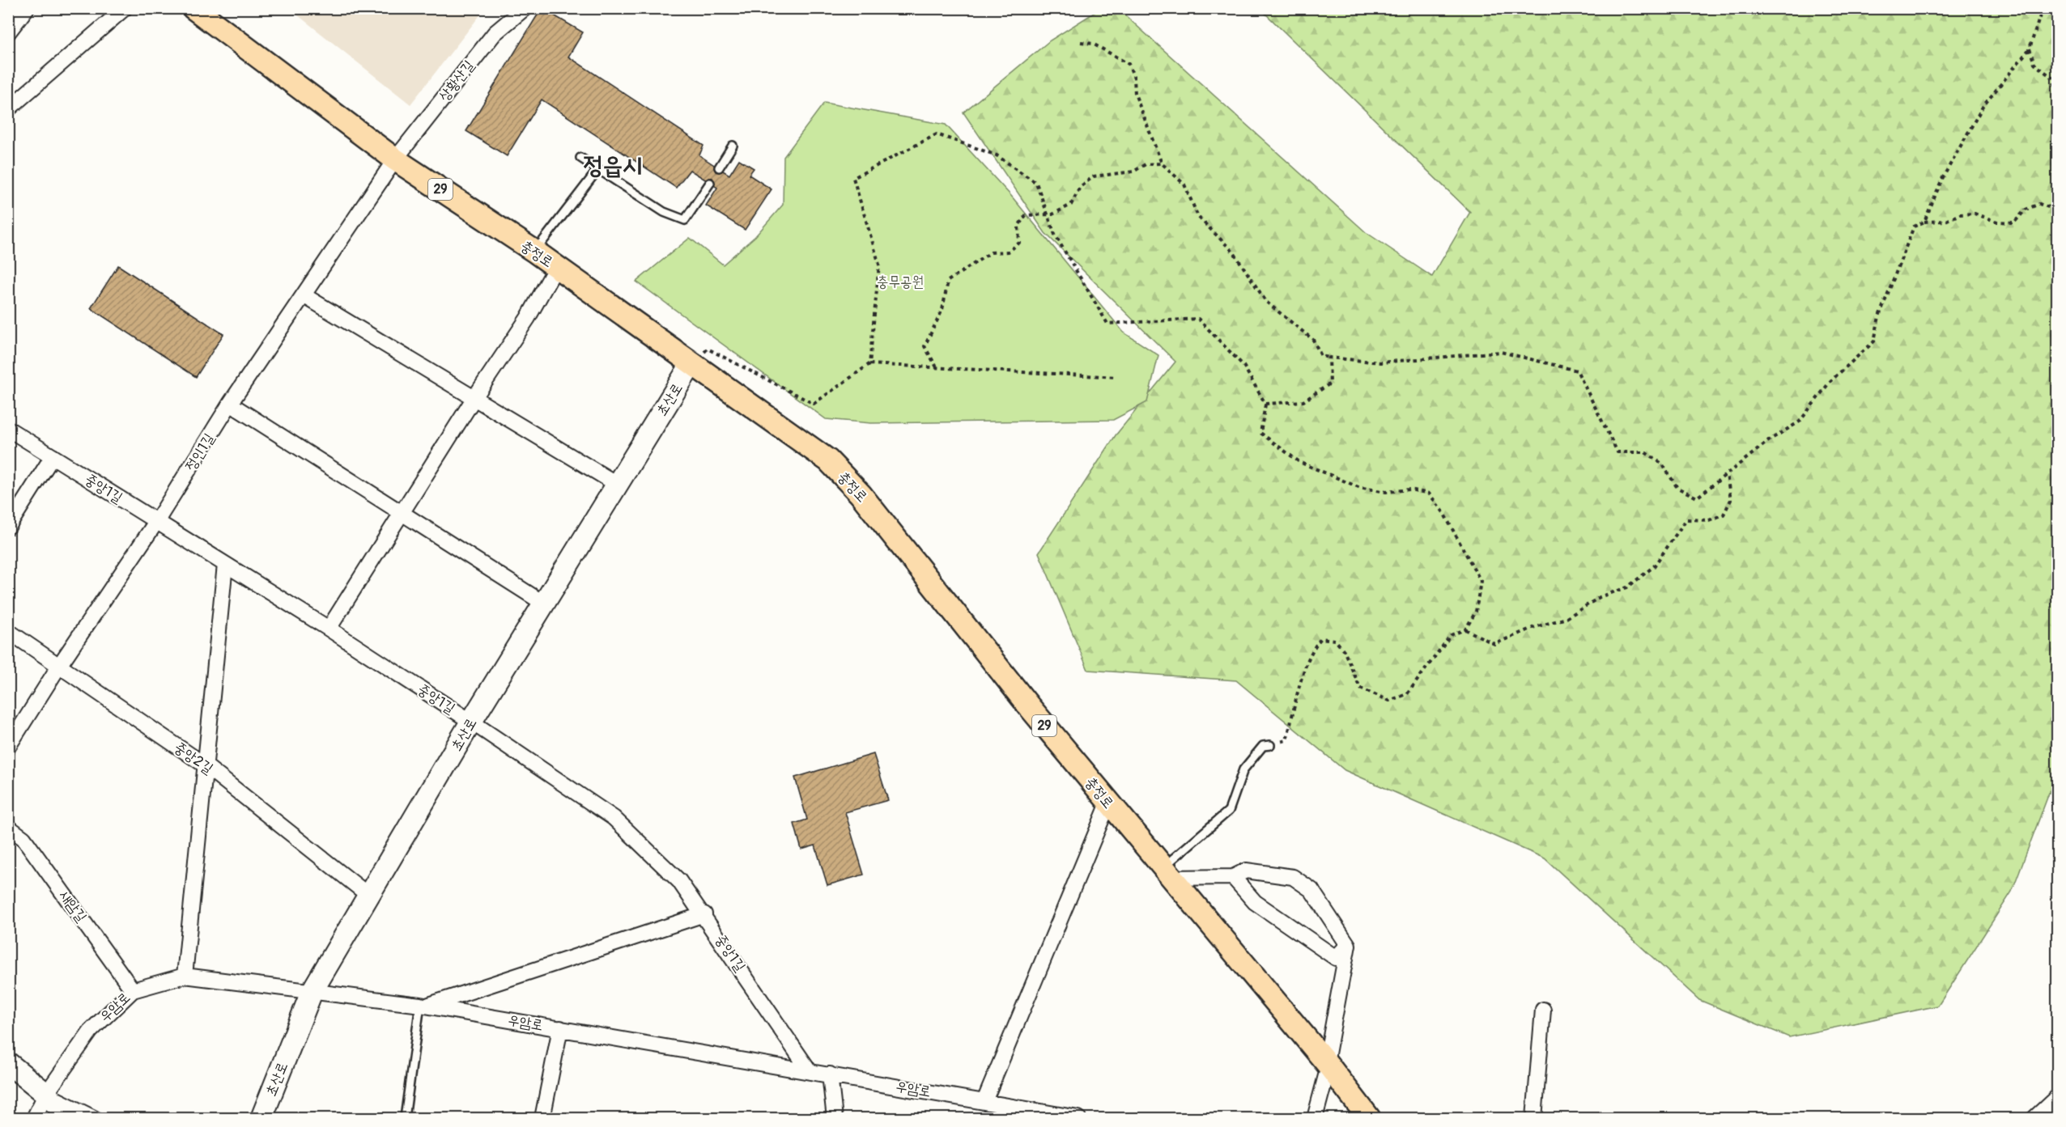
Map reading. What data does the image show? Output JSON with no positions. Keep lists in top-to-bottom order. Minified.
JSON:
{"streets":{"main road":["29","충정로"],"street":["상황산길","초산로","정인1길","중앙1길","중앙2길","새암길","우암로"]},"crossings":[["상황산길","충정로"],["상황산길","정인1길"],["충정로","초산로"],["충정로","정인1길"],["초산로","중앙1길"],["초산로","중앙2길"],["초산로","우암로"],["정인1길","중앙1길"],["정인1길","중앙2길"],["중앙1길","우암로"],["새암길","우암로"]],"districts":["정읍시"],"parks":["충무공원"]}
